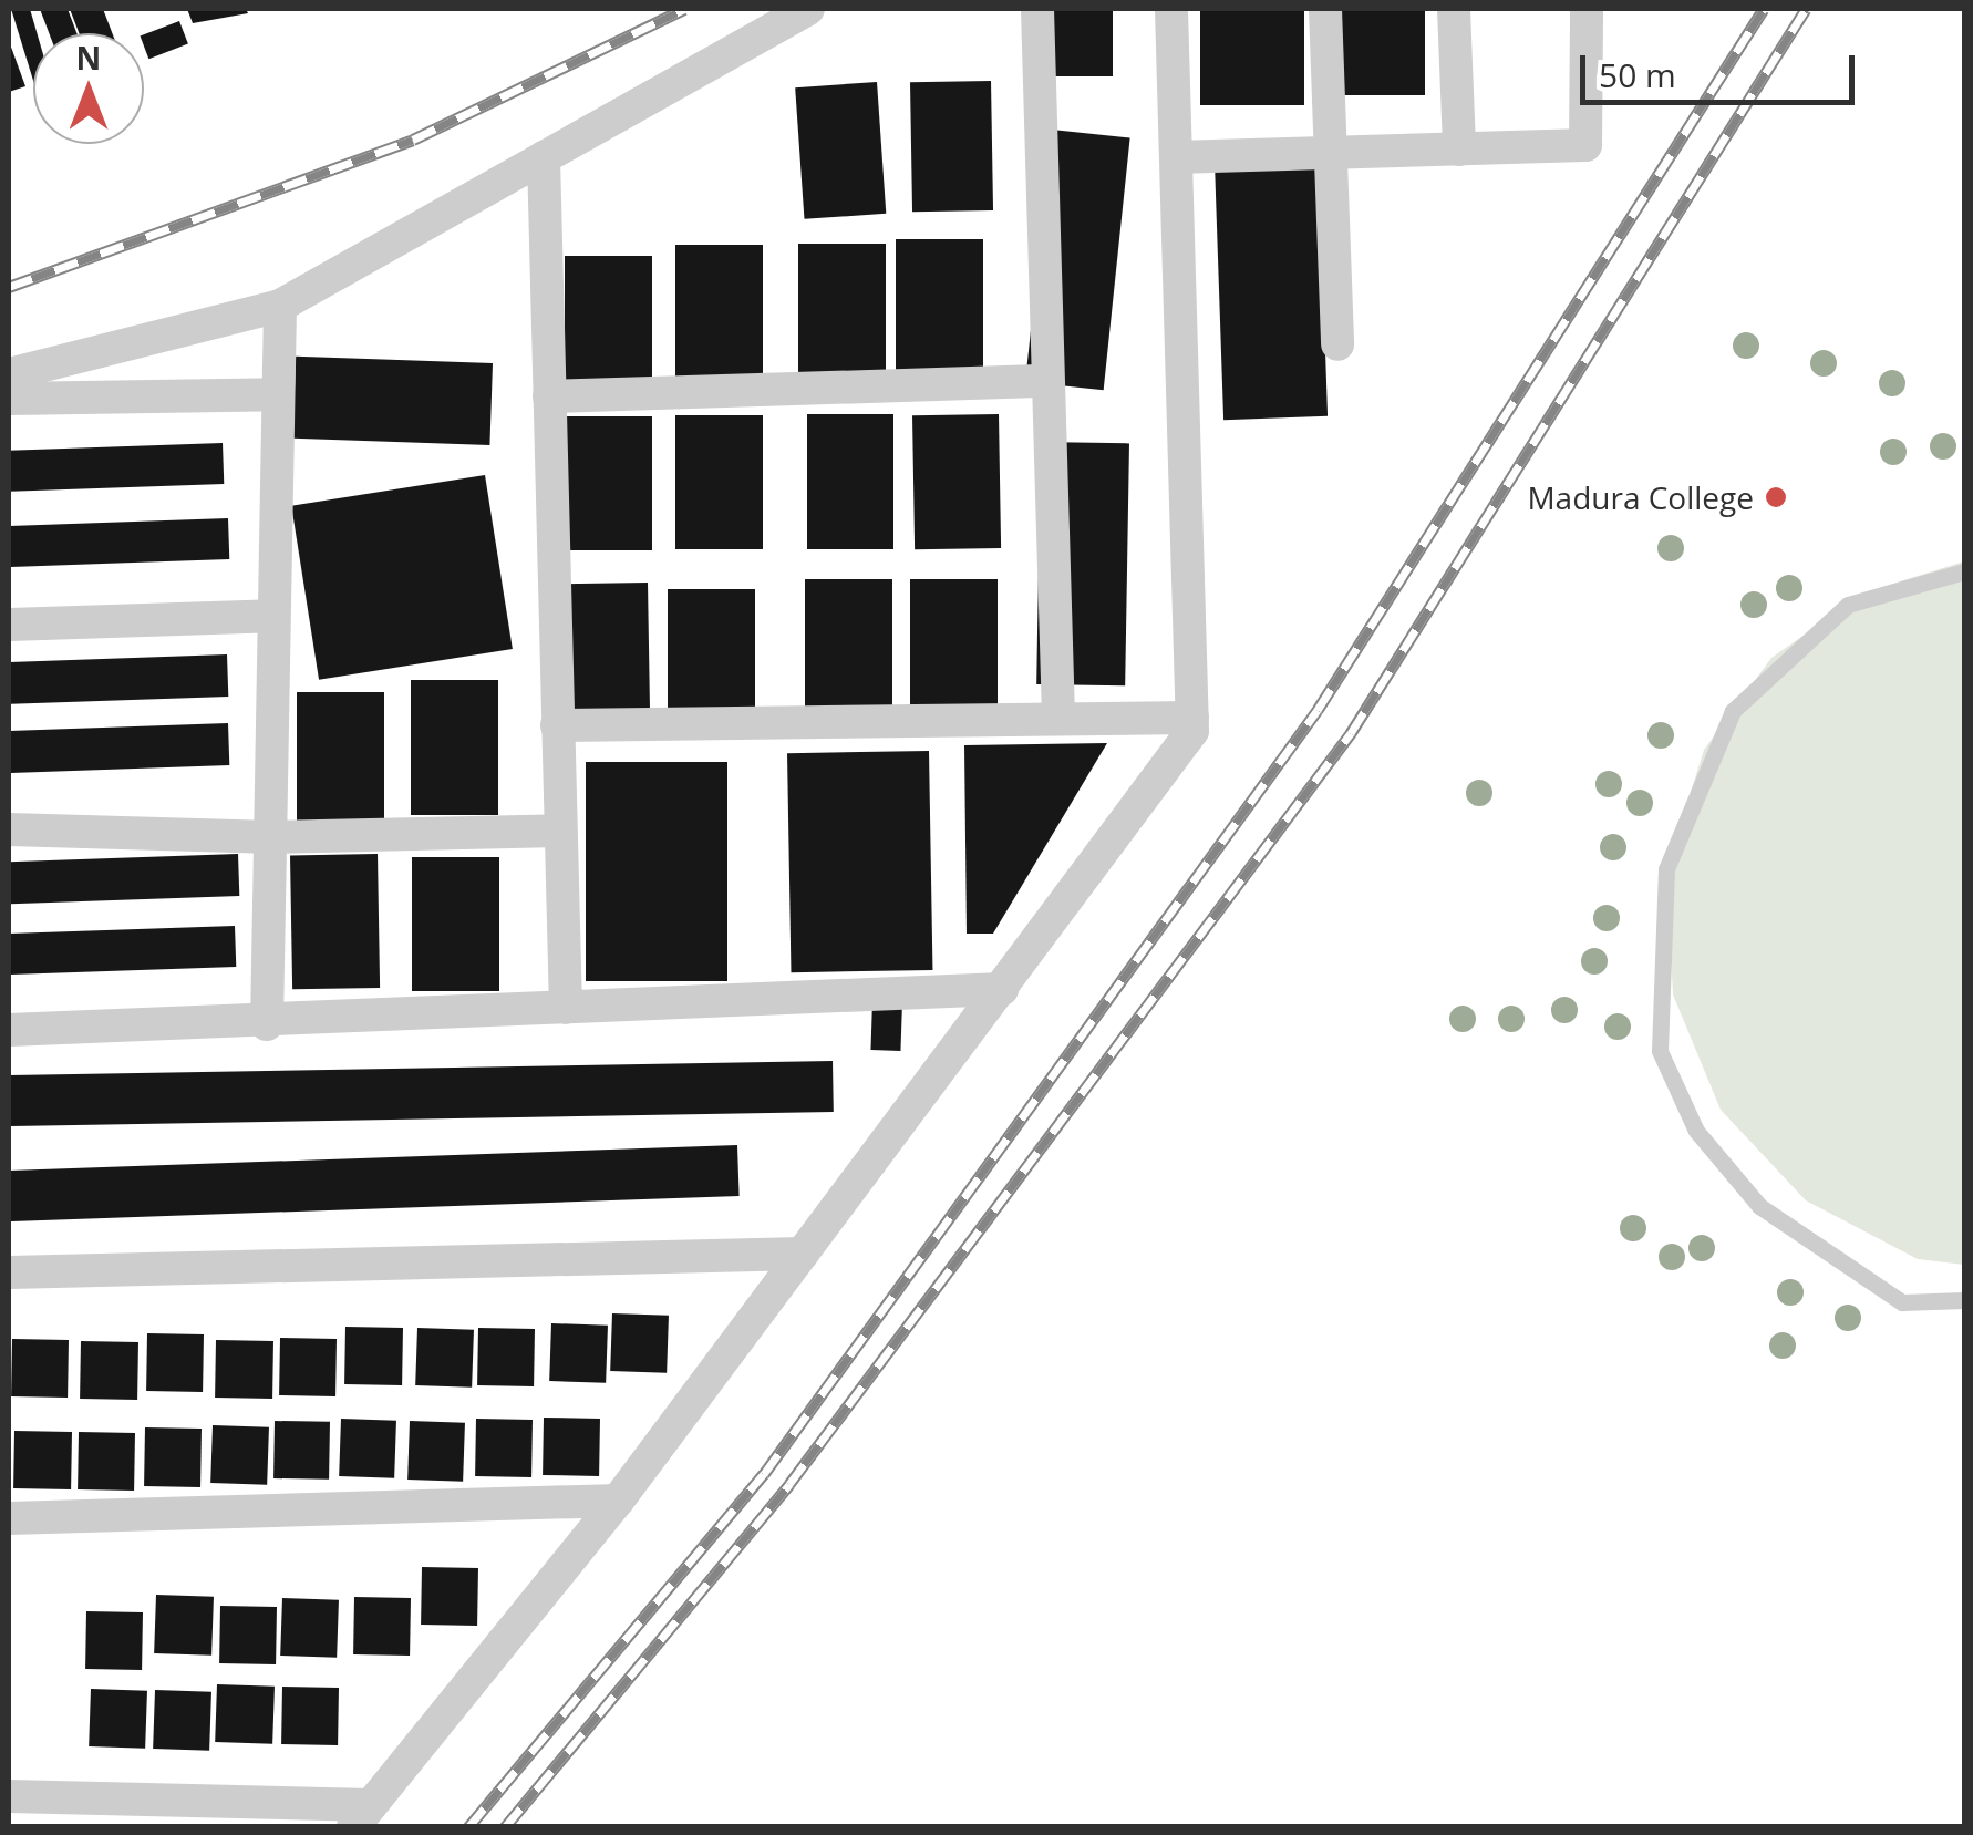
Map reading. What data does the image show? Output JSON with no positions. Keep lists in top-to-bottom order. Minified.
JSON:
{"places":["Madura College"],"scale_bar":"50 m","north":"top"}
